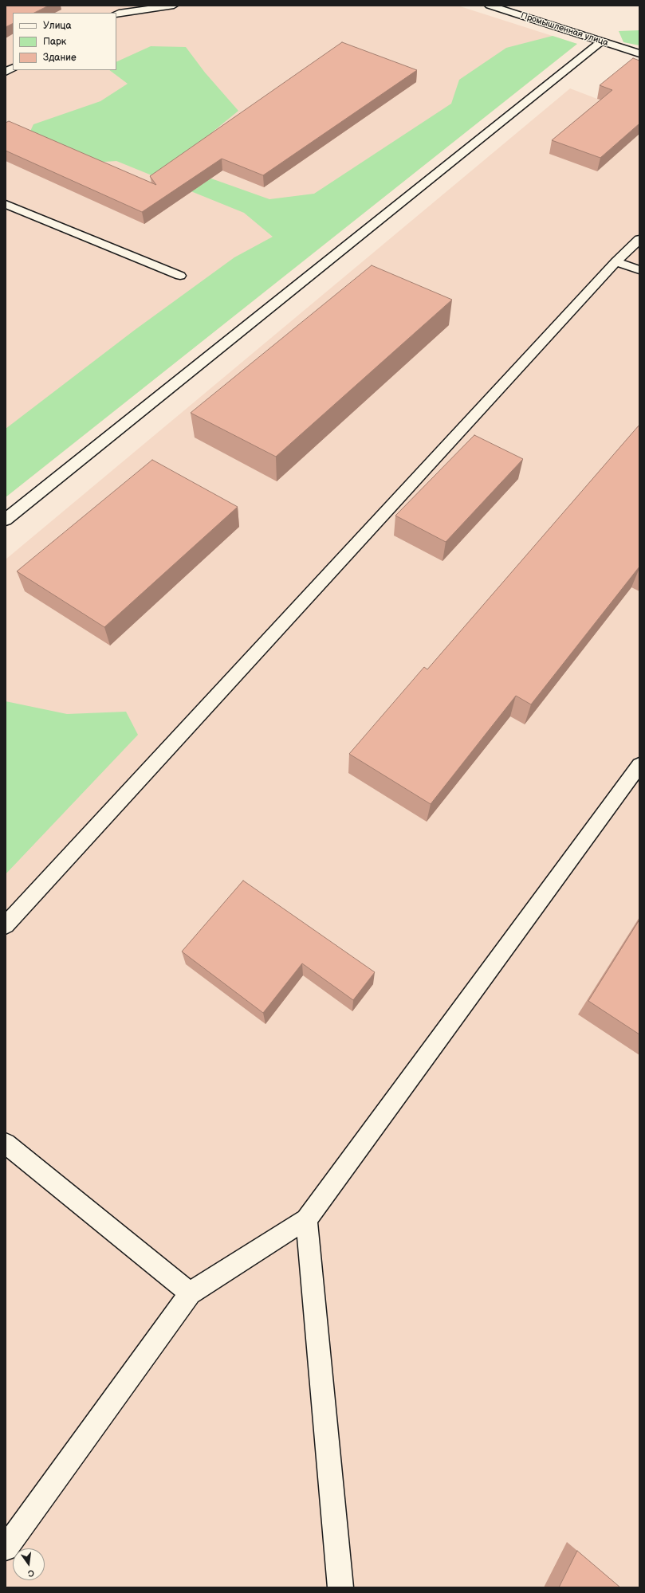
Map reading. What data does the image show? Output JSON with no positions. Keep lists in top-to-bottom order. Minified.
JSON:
{"streets":{"street":["Промышленная улица"]},"legend":["Улица","Парк","Здание"],"north":"bottom"}
